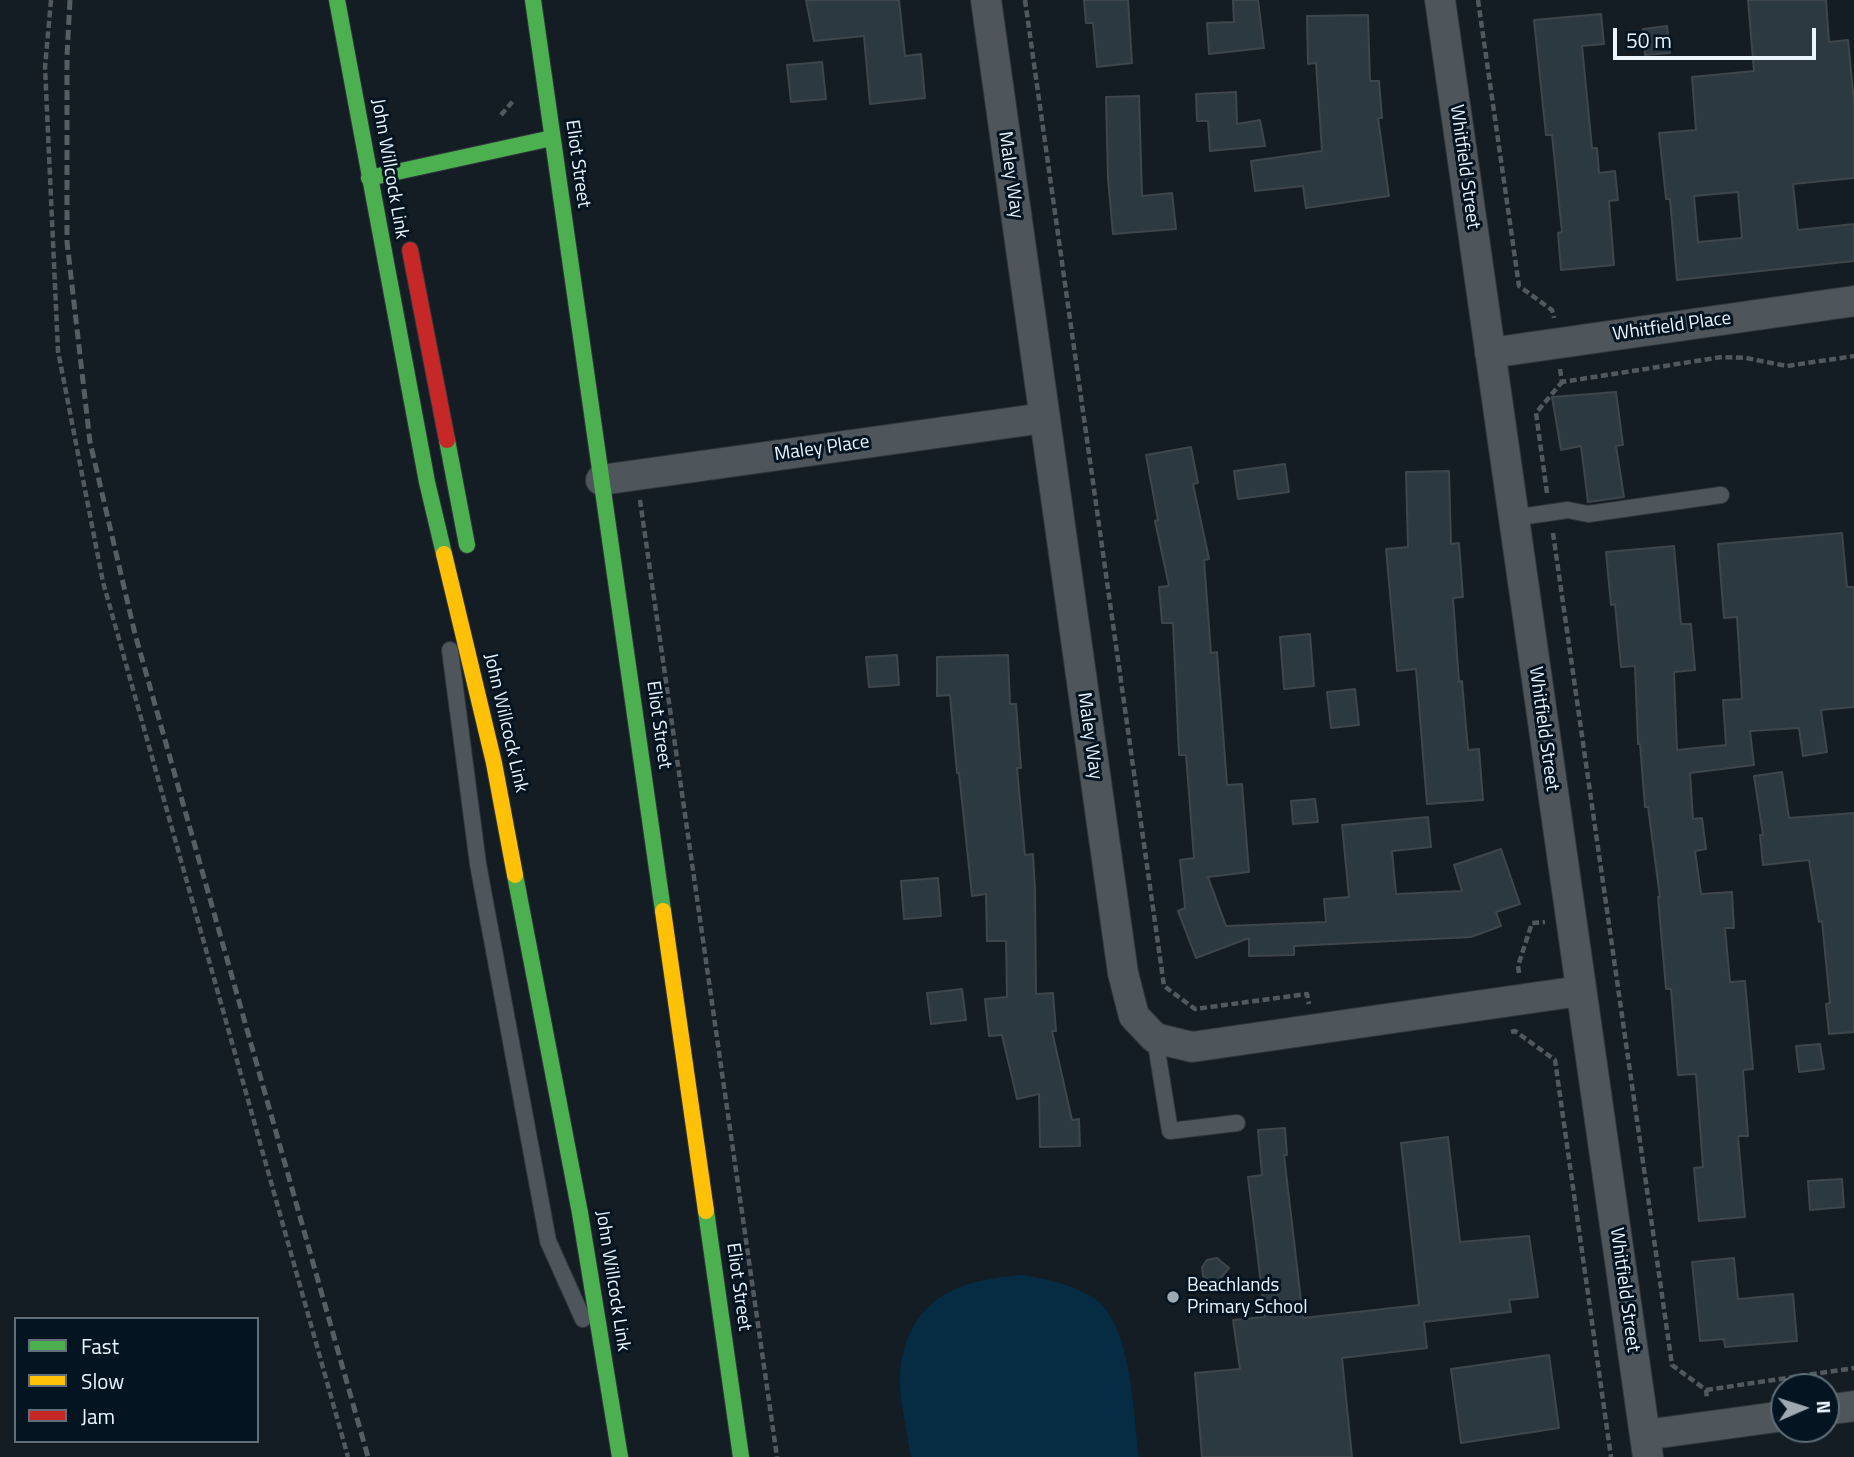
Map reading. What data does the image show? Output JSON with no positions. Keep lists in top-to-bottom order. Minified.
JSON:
{"streets":{"main road":["Eliot Street","John Willcock Link"],"street":["Whitfield Street","Maley Way","Whitfield Place","Maley Place"]},"crossings":[["Eliot Street","Maley Place"],["Whitfield Street","Whitfield Place"],["Maley Way","Maley Place"]],"places":["Beachlands Primary School"],"legend":["Fast","Slow","Jam"],"scale_bar":"50 m","north":"right"}
